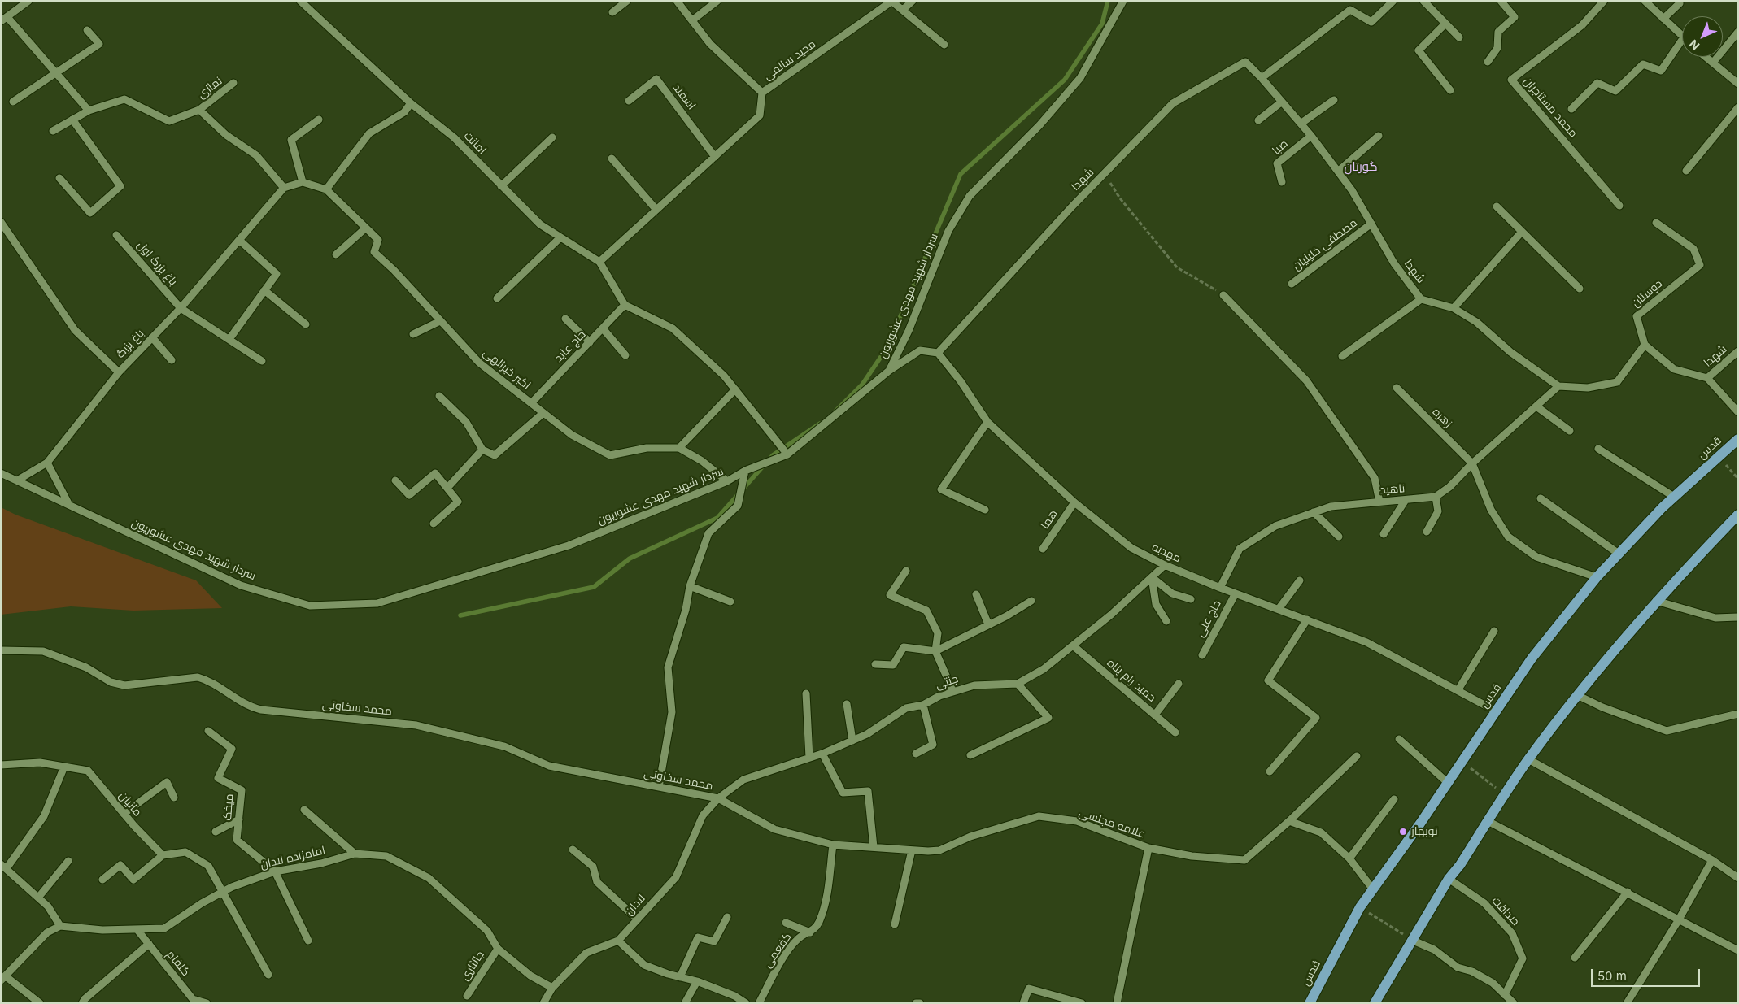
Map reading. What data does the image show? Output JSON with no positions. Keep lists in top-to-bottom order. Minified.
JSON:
{"streets":{"main road":["قدس"],"street":["مجید سالمی","نمازی","اسفند","محمد مستاجران","امانت","صبا","شهدا","مصطفی خلیلیان","باغ بزرگ اول","دوستان","سردار شهید مهدی عشوریون","باغ بزرگ","حاج عابد","اکبر خیرالهی","زهره","ناهید","هما","مهدیه","حاج علی","حمید رام پناه","جنتی","محمد سخاوتی","مانیان","میخک","علامه مجلسی","امامزاده لادان","لادان","صداقت","کفعمی","گلفام","جانثاری"]},"crossings":[["امانت","حاج عابد"],["صبا","شهدا"],["شهدا","مصطفی خلیلیان"],["شهدا","ناهید"],["شهدا","مهدیه"],["باغ بزرگ اول","باغ بزرگ"],["سردار شهید مهدی عشوریون","اکبر خیرالهی"],["حاج عابد","اکبر خیرالهی"],["زهره","ناهید"],["قدس","مهدیه"],["ناهید","مهدیه"],["هما","مهدیه"],["مهدیه","حاج علی"],["مهدیه","جنتی"],["حمید رام پناه","جنتی"],["جنتی","محمد سخاوتی"],["جنتی","علامه مجلسی"],["جنتی","لادان"],["محمد سخاوتی","علامه مجلسی"],["محمد سخاوتی","لادان"],["میخک","امامزاده لادان"],["علامه مجلسی","لادان"],["علامه مجلسی","کفعمی"],["امامزاده لادان","لادان"],["امامزاده لادان","گلفام"],["امامزاده لادان","جانثاری"]],"districts":["گورتان"],"places":["نوبهار"],"scale_bar":"50 m","north":"bottom left"}
